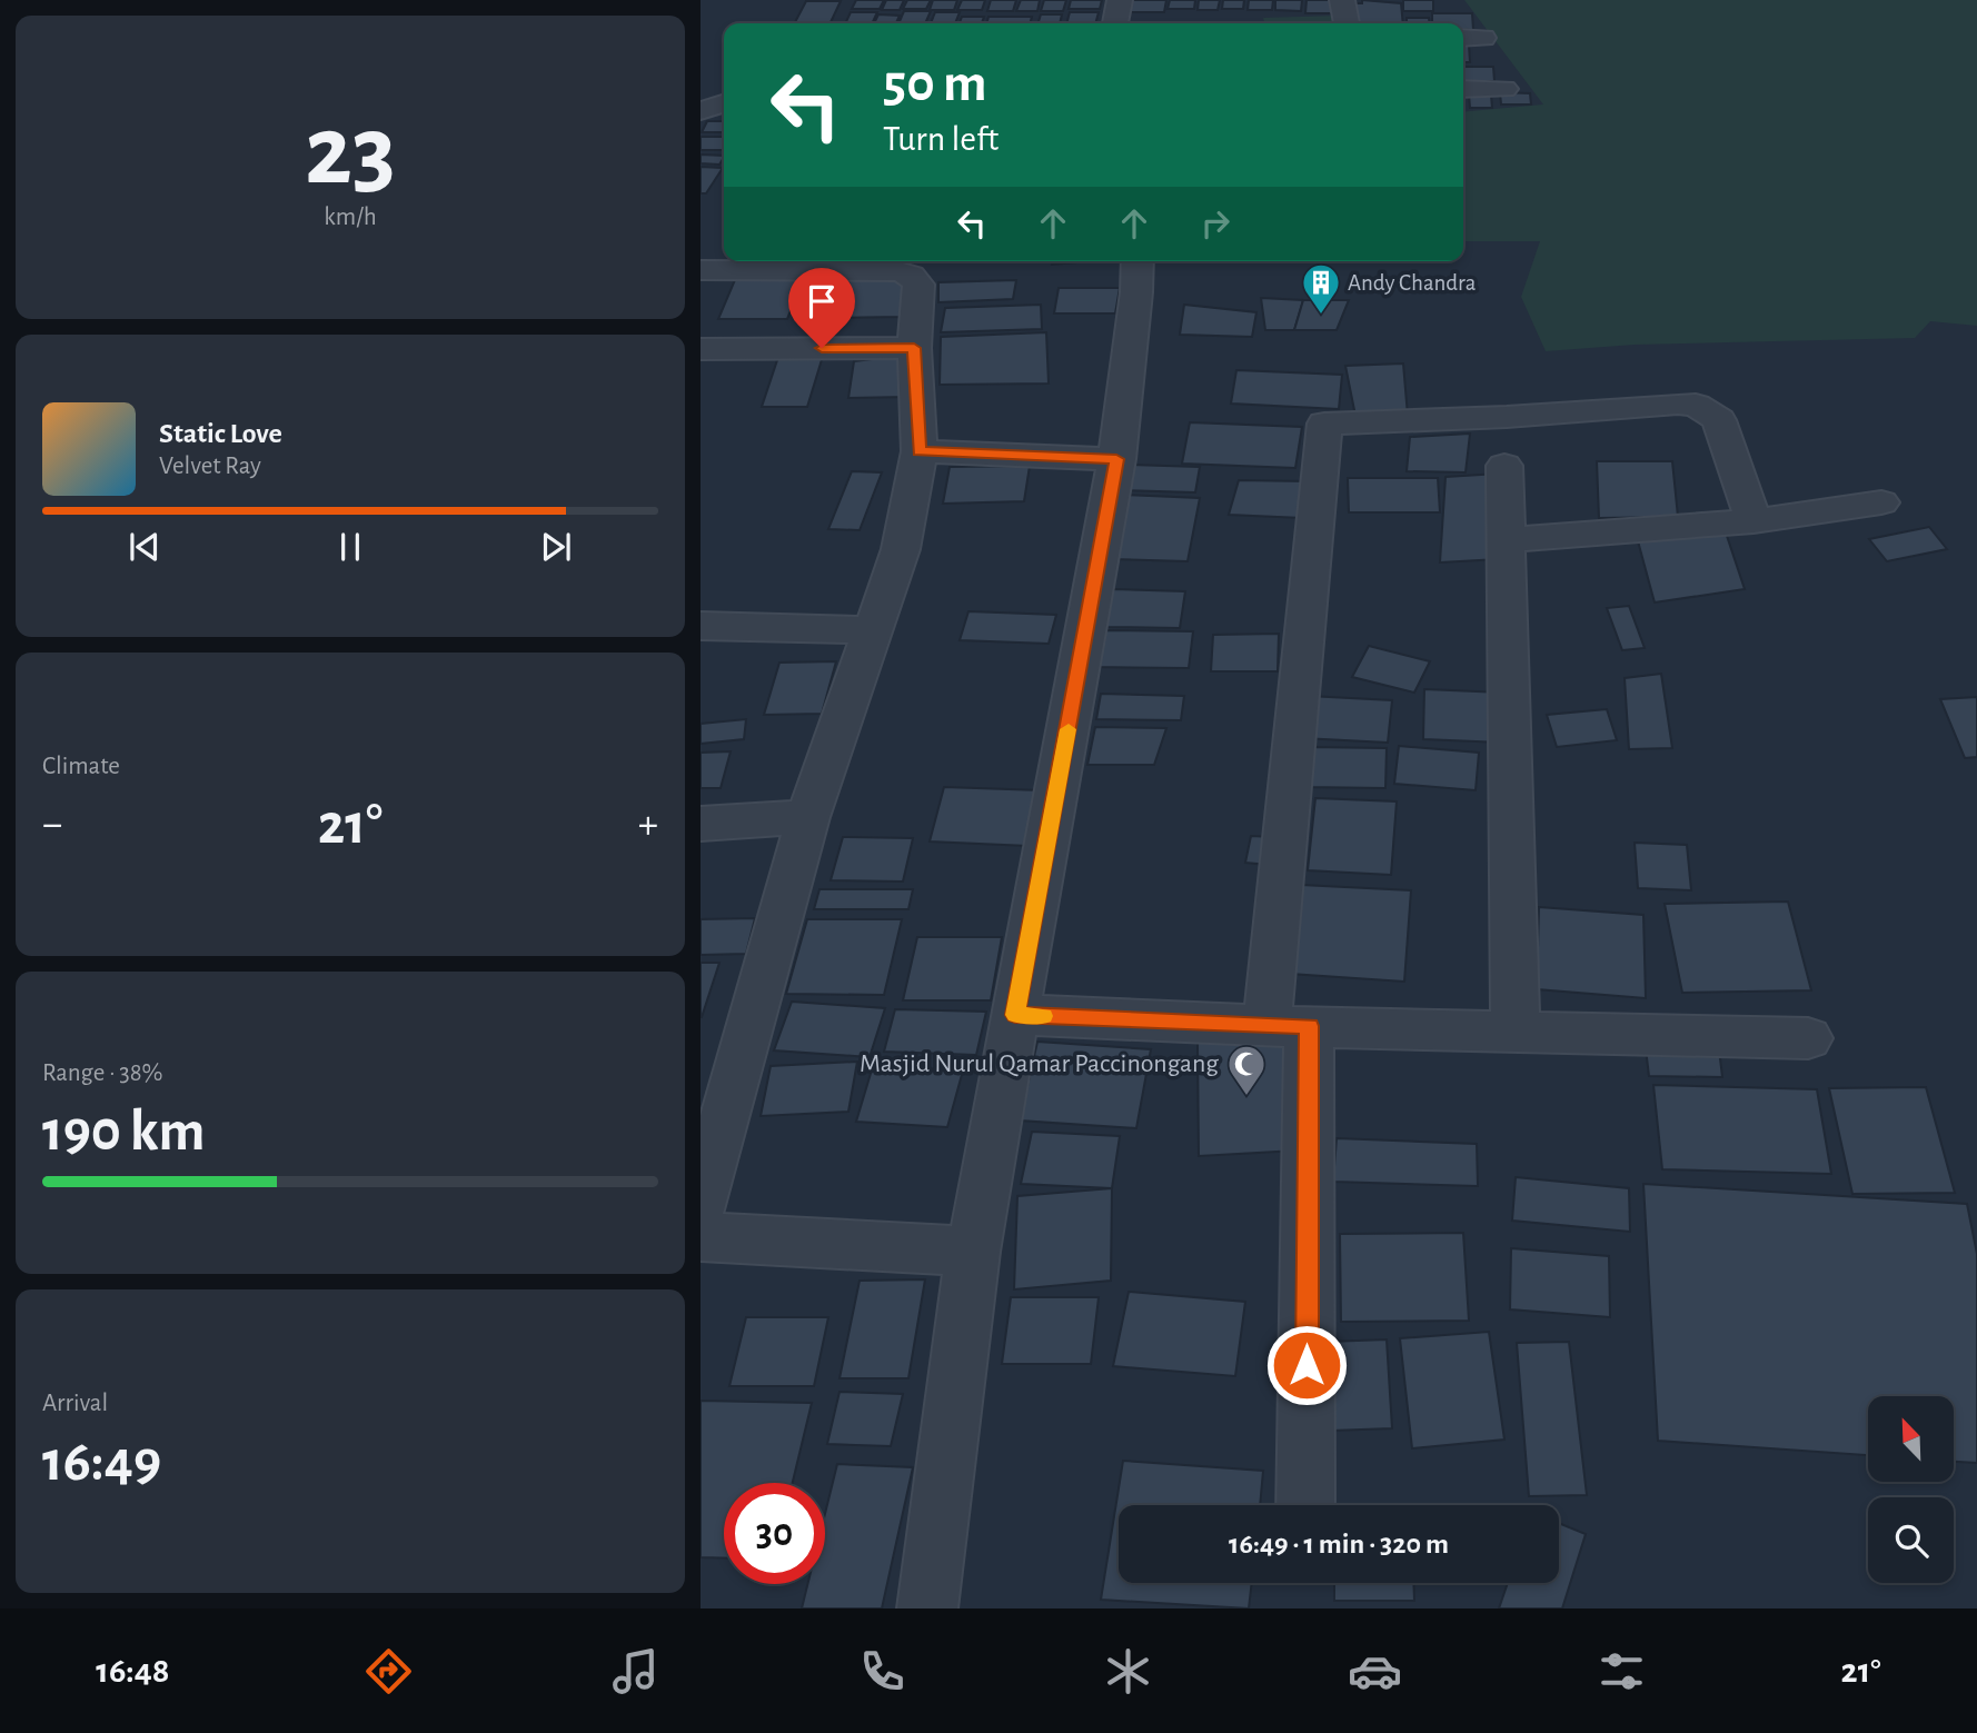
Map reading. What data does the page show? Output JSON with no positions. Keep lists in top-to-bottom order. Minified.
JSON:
{"places":{"building":["Andy Chandra"],"mosque":["Masjid Nurul Qamar Paccinongang"]},"north":"top left","page":{"tile":[["23","km/h"],"Climate",["Range · 38%","190 km"],["Arrival","16:49"]],"turn":["50 m","Turn left"],"song":["Static Love","Velvet Ray"],"heat":["−","21°","+"],"limit":"30","trip":"16:49 · 1 min · 320 m","tabs":["16:48","21°"]}}
